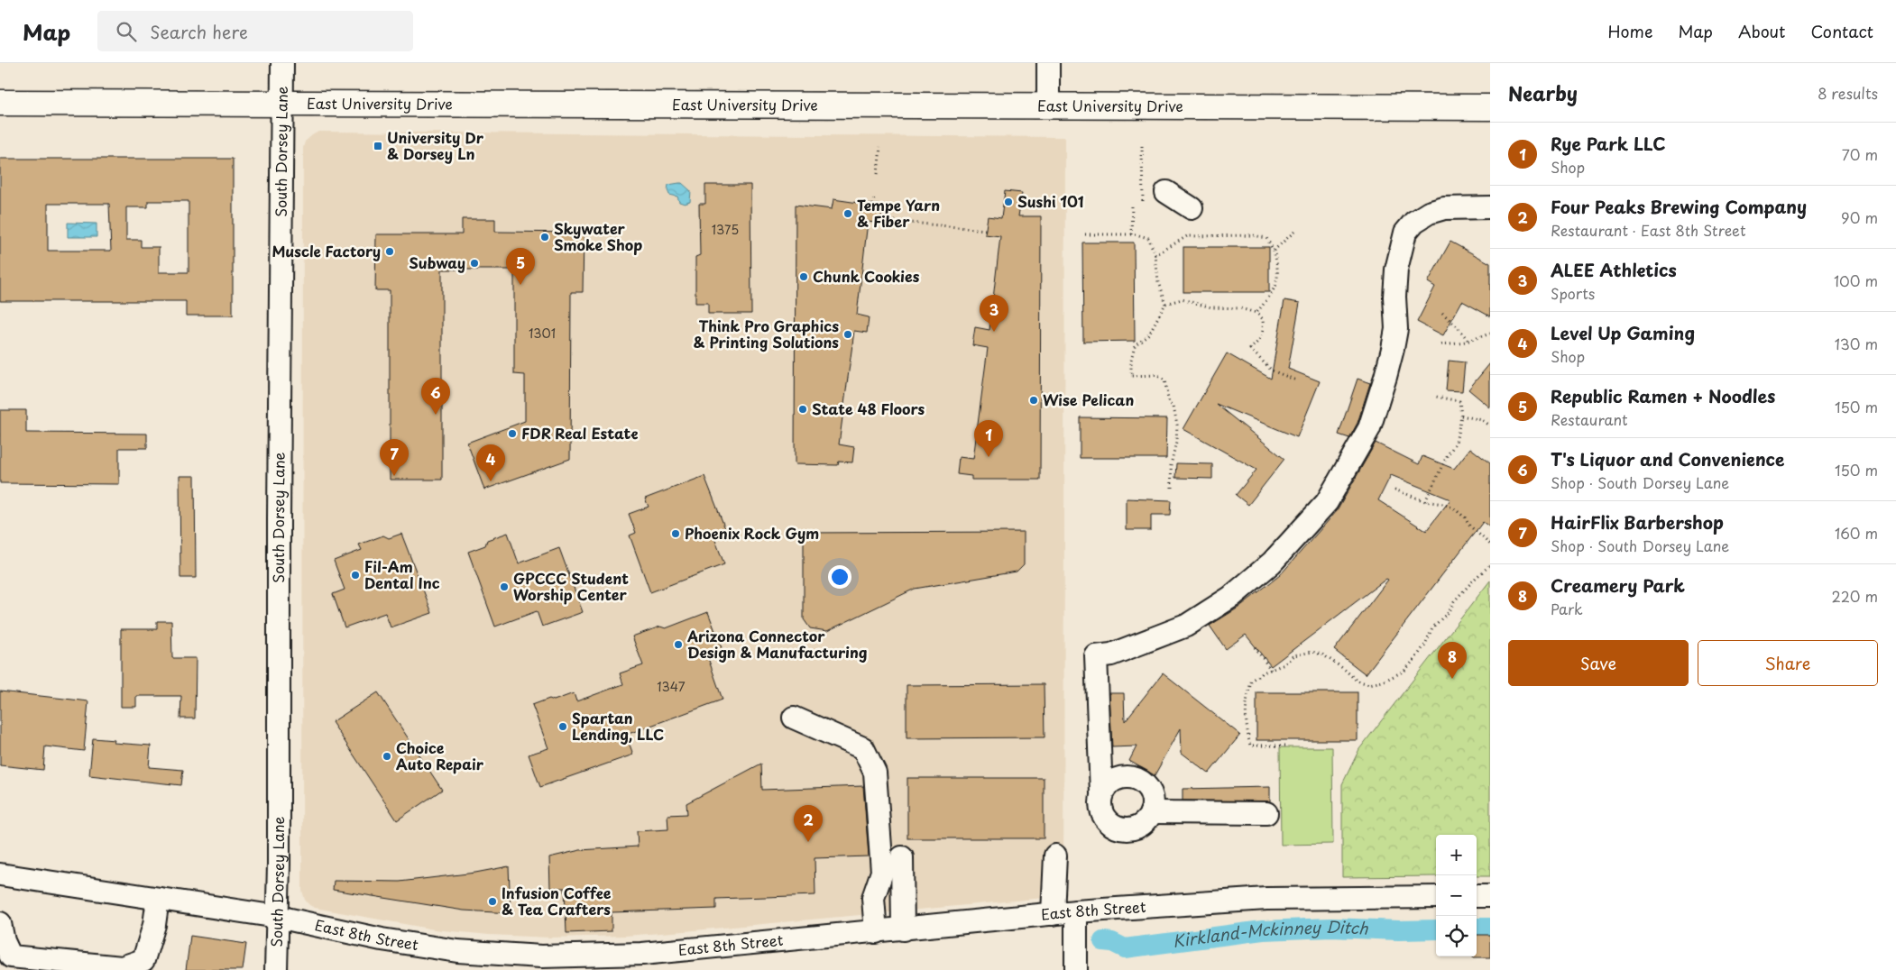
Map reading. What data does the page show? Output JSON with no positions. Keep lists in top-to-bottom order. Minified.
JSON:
{"streets":{"main road":["East University Drive"],"street":["South Dorsey Lane","East 8th Street"]},"crossings":[["East University Drive","South Dorsey Lane"],["South Dorsey Lane","East 8th Street"]],"water":["Kirkland-Mckinney Ditch"],"places":{"transit":["University Dr & Dorsey Ln"],"other":["Sushi 101","Tempe Yarn & Fiber","Skywater Smoke Shop","Muscle Factory","Subway","Chunk Cookies","Think Pro Graphics & Printing Solutions","Wise Pelican","State 48 Floors","FDR Real Estate","Phoenix Rock Gym","Fil-Am Dental Inc","GPCCC Student Worship Center","Arizona Connector Design & Manufacturing","Spartan Lending, LLC","Choice Auto Repair","Infusion Coffee & Tea Crafters"]},"house_numbers":["1375","1301","1347"],"page":{"header":"Map","search":"Search here","nav":["Home","Map","About","Contact"],"heading":["Nearby","8 results"],"list":[{"mark":"1","name":"Rye Park LLC","note":"Shop","value":"70 m"},{"mark":"2","name":"Four Peaks Brewing Company","note":"Restaurant · East 8th Street","value":"90 m"},{"mark":"3","name":"ALEE Athletics","note":"Sports","value":"100 m"},{"mark":"4","name":"Level Up Gaming","note":"Shop","value":"130 m"},{"mark":"5","name":"Republic Ramen + Noodles","note":"Restaurant","value":"150 m"},{"mark":"6","name":"T's Liquor and Convenience","note":"Shop · South Dorsey Lane","value":"150 m"},{"mark":"7","name":"HairFlix Barbershop","note":"Shop · South Dorsey Lane","value":"160 m"},{"mark":"8","name":"Creamery Park","note":"Park","value":"220 m"}],"pins":["5","3","6","1","7","4","8","2"],"buttons":["Save","Share"],"map_buttons":["+","−"]}}
